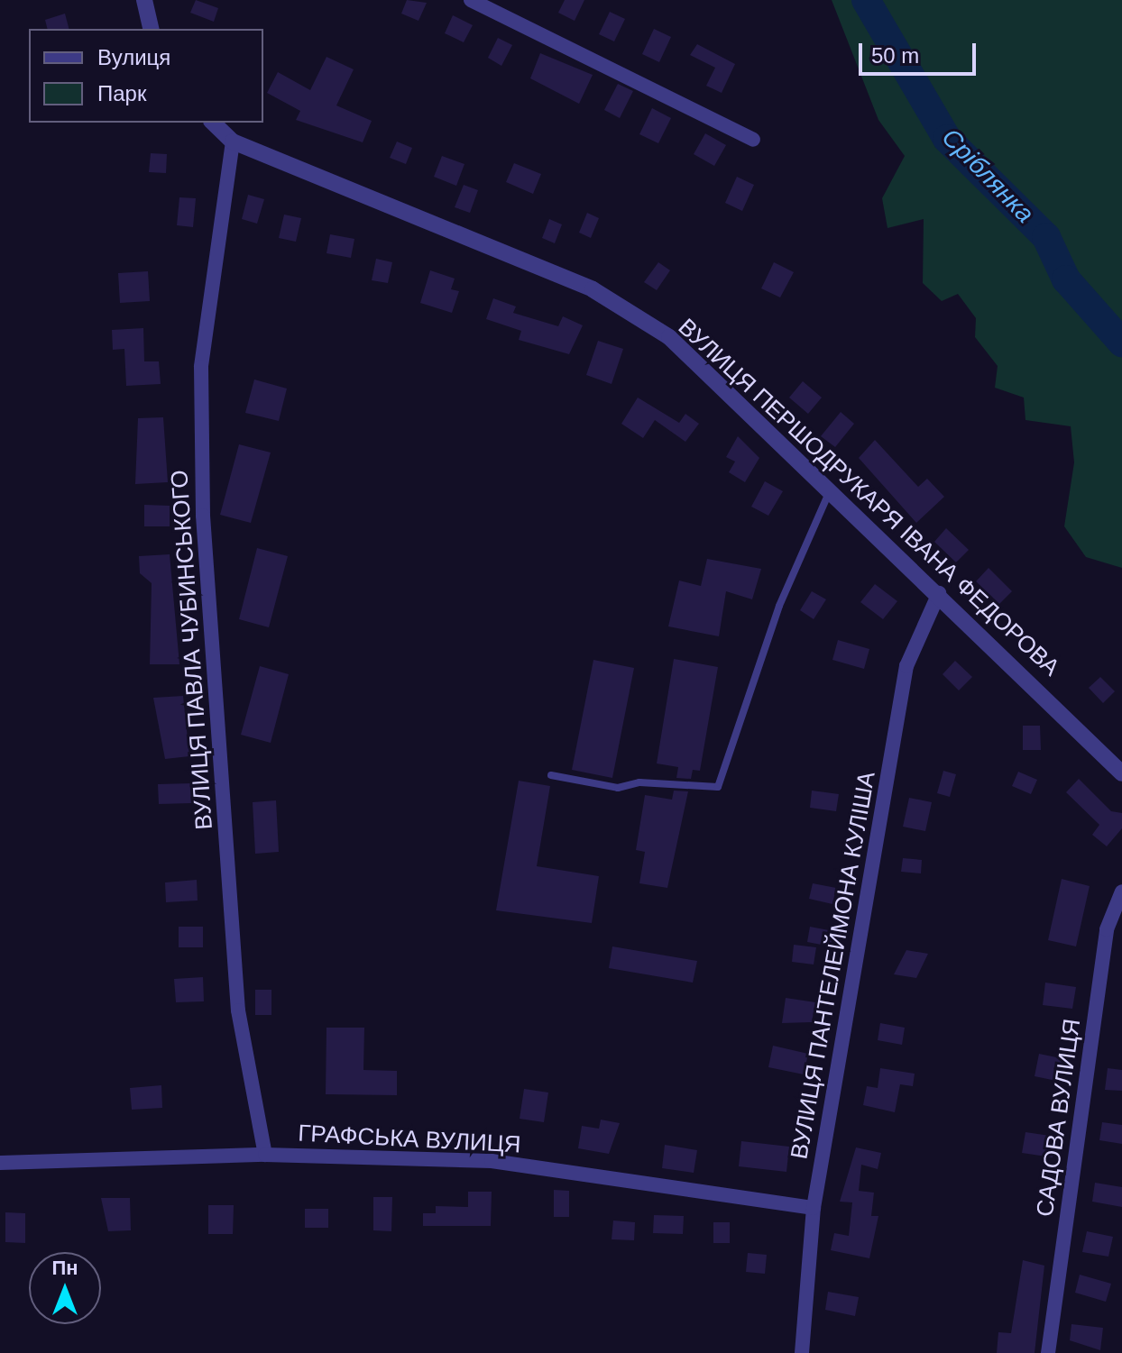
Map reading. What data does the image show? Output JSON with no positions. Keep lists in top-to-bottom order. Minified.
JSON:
{"streets":{"street":["ВУЛИЦЯ ПЕРШОДРУКАРЯ ІВАНА ФЕДОРОВА","ВУЛИЦЯ ПАВЛА ЧУБИНСЬКОГО","ВУЛИЦЯ ПАНТЕЛЕЙМОНА КУЛІША","САДОВА ВУЛИЦЯ","ГРАФСЬКА ВУЛИЦЯ"]},"crossings":[["ВУЛИЦЯ ПЕРШОДРУКАРЯ ІВАНА ФЕДОРОВА","ВУЛИЦЯ ПАВЛА ЧУБИНСЬКОГО"],["ВУЛИЦЯ ПЕРШОДРУКАРЯ ІВАНА ФЕДОРОВА","ВУЛИЦЯ ПАНТЕЛЕЙМОНА КУЛІША"],["ВУЛИЦЯ ПАВЛА ЧУБИНСЬКОГО","ГРАФСЬКА ВУЛИЦЯ"],["ВУЛИЦЯ ПАНТЕЛЕЙМОНА КУЛІША","ГРАФСЬКА ВУЛИЦЯ"]],"water":["Сріблянка"],"legend":["Вулиця","Парк"],"scale_bar":"50 m","north":"top"}
